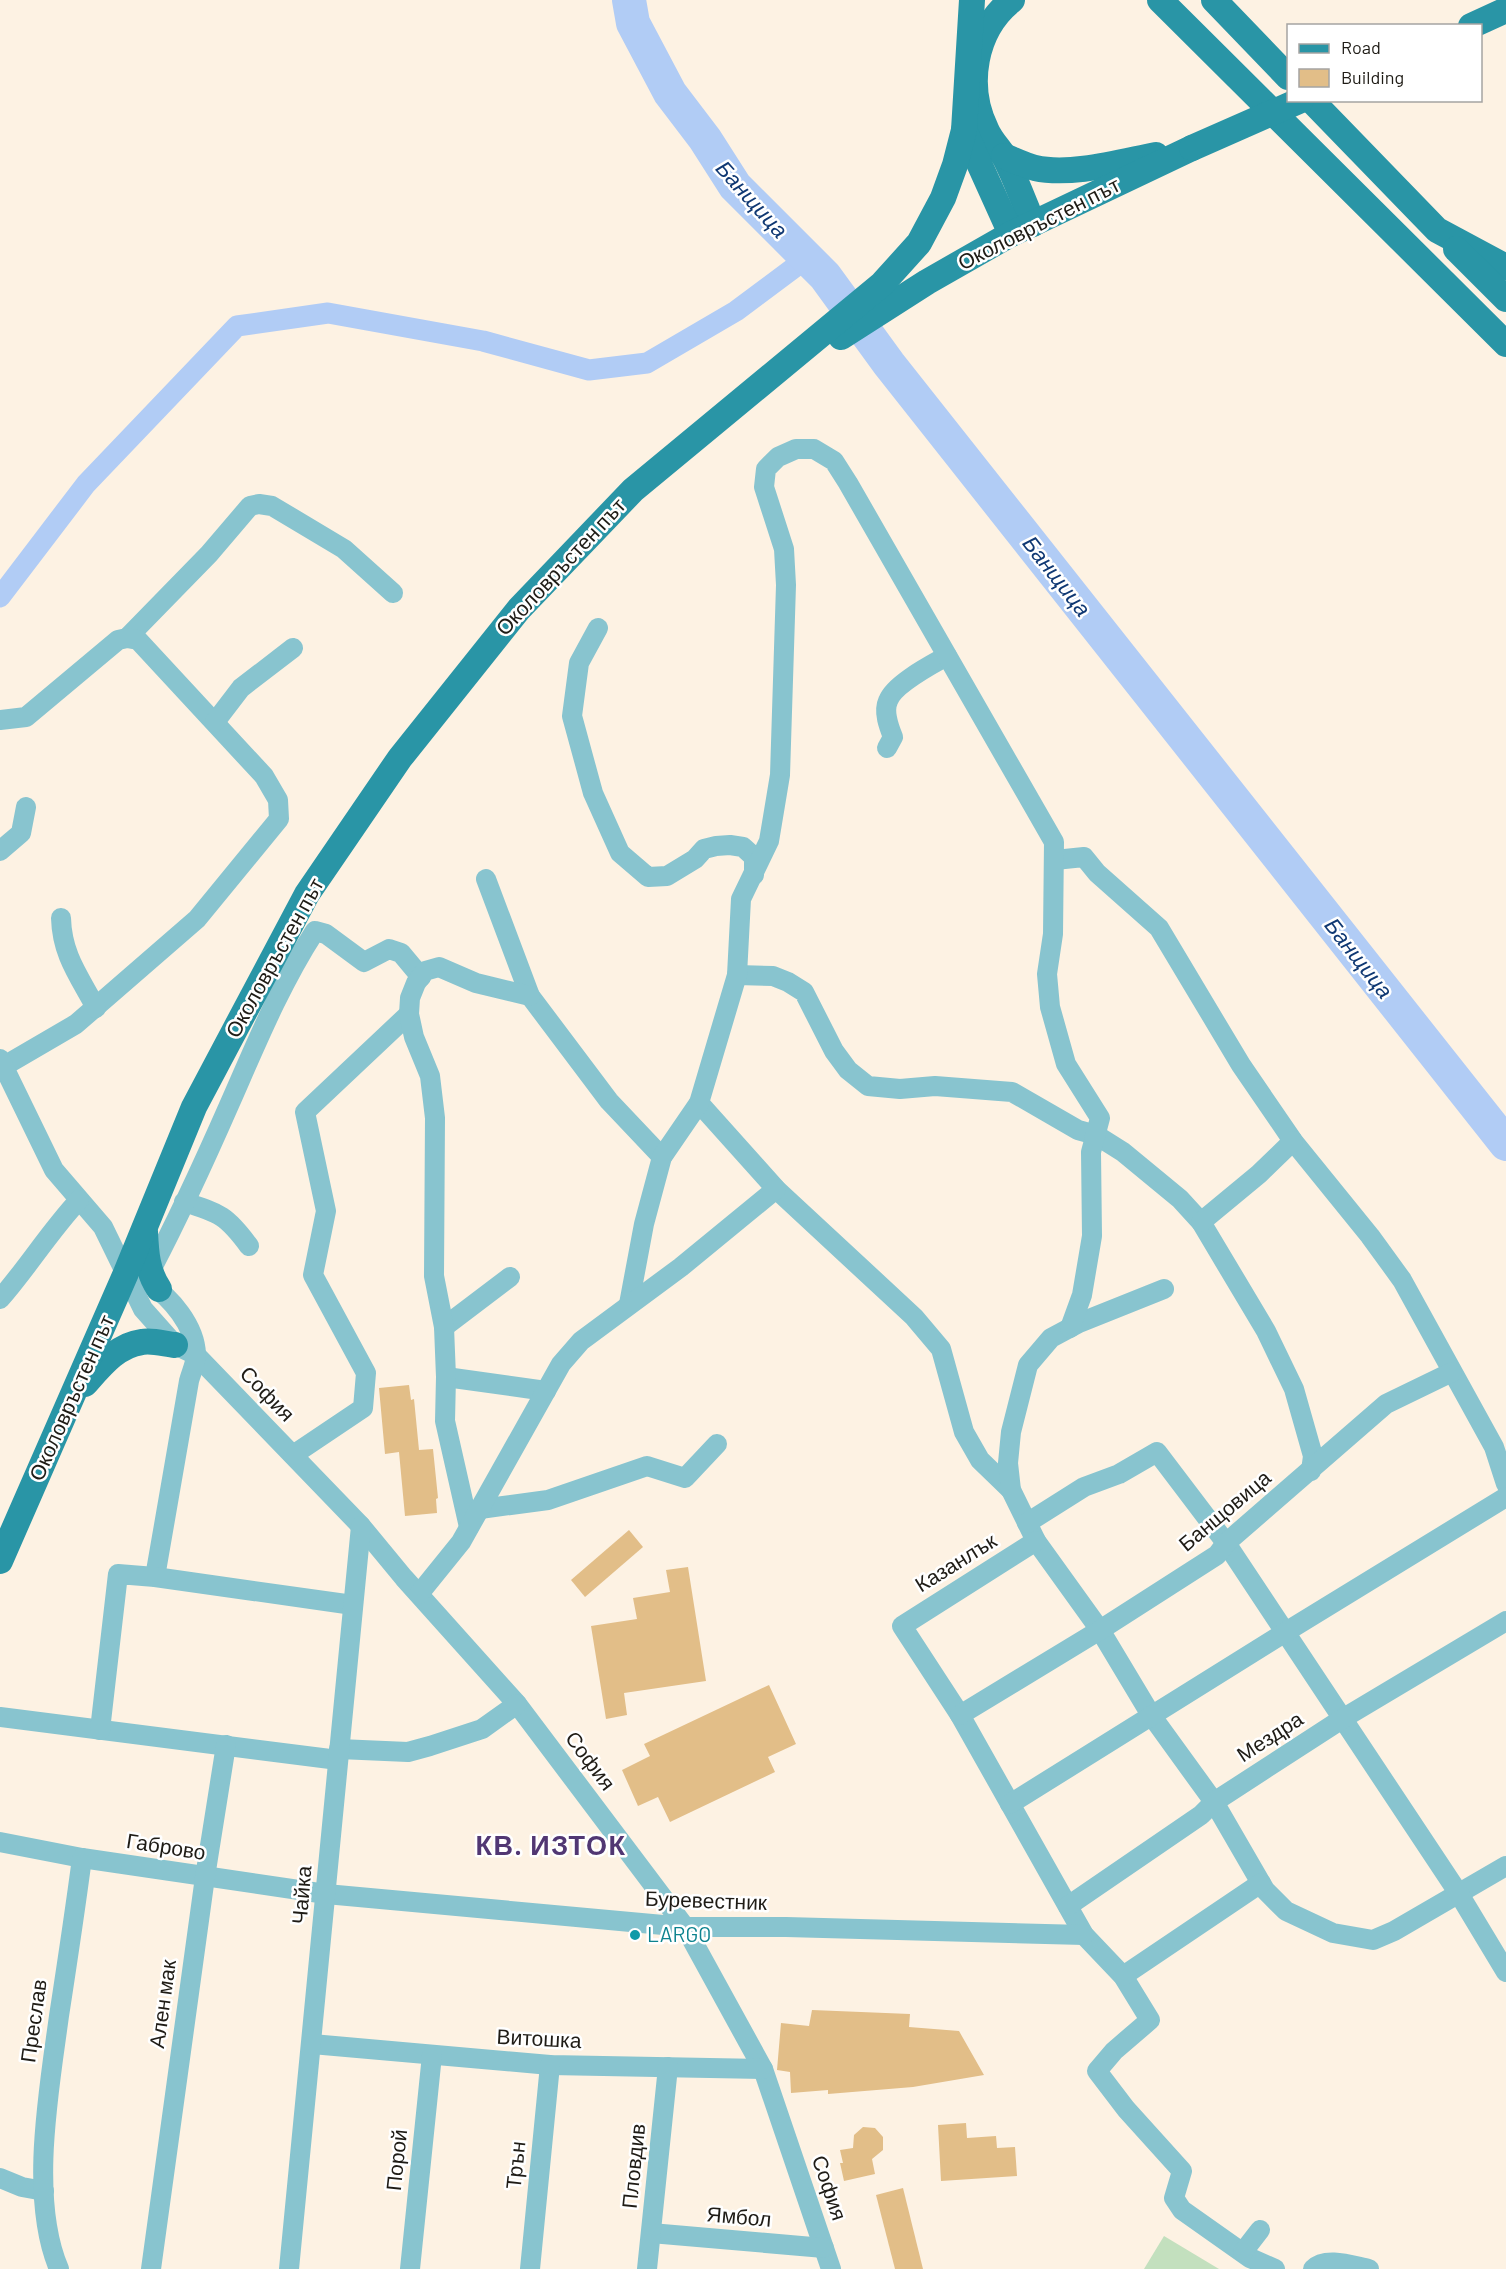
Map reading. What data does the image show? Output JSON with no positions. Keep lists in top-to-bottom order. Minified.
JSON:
{"streets":{"main road":["Околовръстен път"],"street":["София","Банщовица","Казанлък","Мездра","Габрово","Чайка","Буревестник","Ален мак","Преслав","Витошка","Порой","Трън","Пловдив","Ямбол"]},"crossings":[["Околовръстен път","София"],["София","Чайка"],["София","Буревестник"],["София","Витошка"],["София","Ямбол"],["Банщовица","Казанлък"],["Габрово","Чайка"],["Габрово","Буревестник"],["Габрово","Ален мак"],["Габрово","Преслав"],["Чайка","Буревестник"],["Чайка","Витошка"],["Витошка","Порой"],["Витошка","Трън"],["Витошка","Пловдив"],["Пловдив","Ямбол"]],"districts":["КВ. ИЗТОК"],"water":["Банщица"],"places":["LARGO"],"legend":["Road","Building"]}
